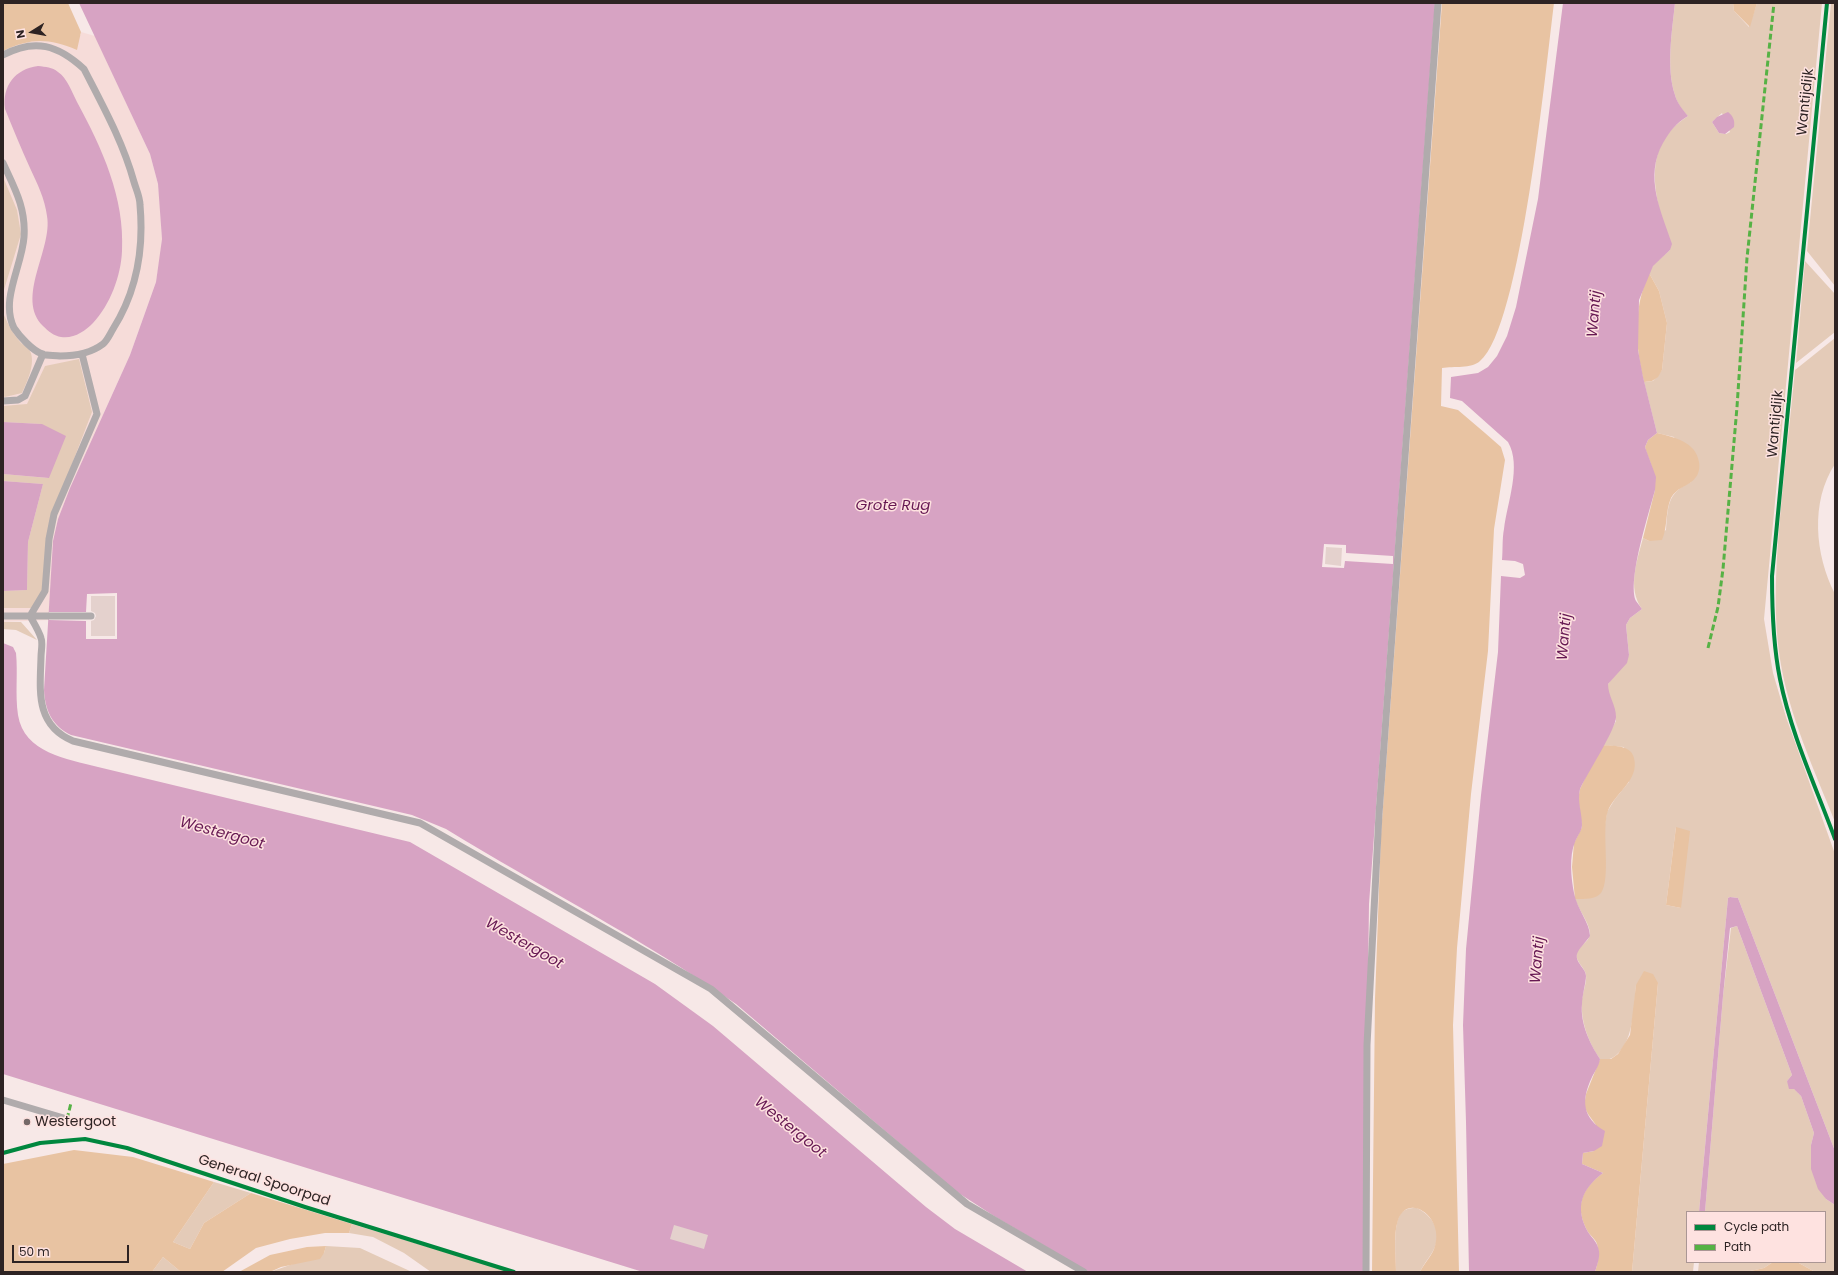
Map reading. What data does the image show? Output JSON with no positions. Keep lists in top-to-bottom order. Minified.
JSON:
{"streets":{"cycle path":["Wantijdijk","Generaal Spoorpad"]},"water":["Wantij","Grote Rug","Westergoot"],"places":["Westergoot"],"legend":["Cycle path","Path"],"scale_bar":"50 m","north":"left"}
